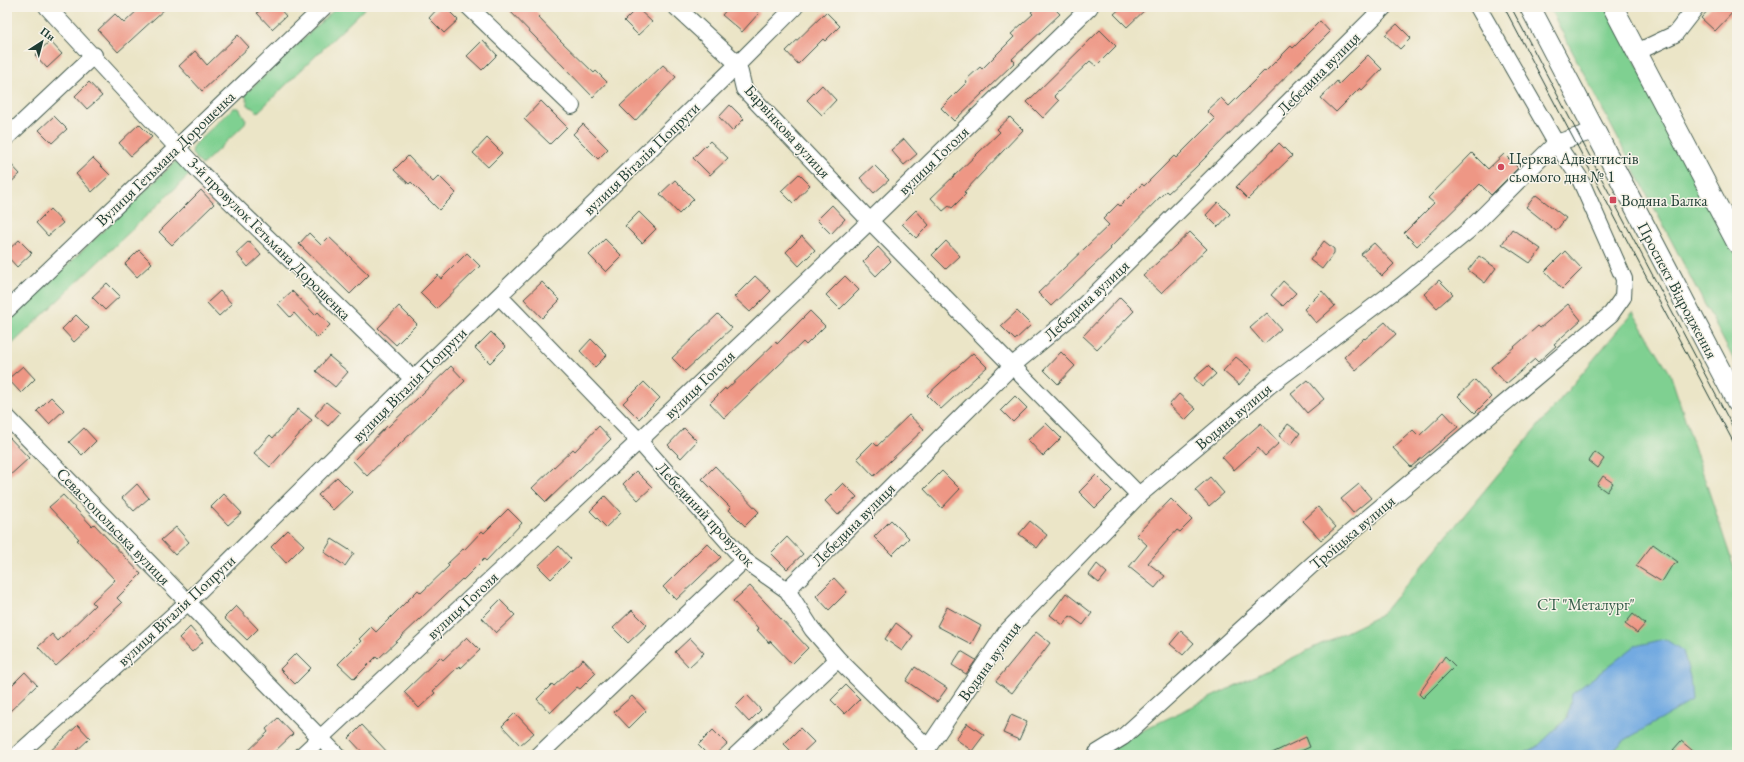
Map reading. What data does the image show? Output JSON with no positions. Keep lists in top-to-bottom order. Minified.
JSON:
{"streets":{"main road":["Проспект Відродження"],"street":["Лебедина вулиця","Барвінкова вулиця","Вулиця Гетьмана Дорошенка","вулиця Віталія Попруги","вулиця Гоголя","3-й провулок Гетьмана Дорошенка","Водяна вулиця","Лебединий провулок","Севастопольська вулиця","Троїцька вулиця"]},"crossings":[["Лебедина вулиця","Барвінкова вулиця"],["Лебедина вулиця","Лебединий провулок"],["Барвінкова вулиця","вулиця Віталія Попруги"],["Барвінкова вулиця","вулиця Гоголя"],["Барвінкова вулиця","Водяна вулиця"],["Вулиця Гетьмана Дорошенка","3-й провулок Гетьмана Дорошенка"],["вулиця Віталія Попруги","3-й провулок Гетьмана Дорошенка"],["вулиця Віталія Попруги","Лебединий провулок"],["вулиця Віталія Попруги","Севастопольська вулиця"],["вулиця Гоголя","Лебединий провулок"],["вулиця Гоголя","Севастопольська вулиця"],["Проспект Відродження","Водяна вулиця"],["Водяна вулиця","Лебединий провулок"],["Водяна вулиця","Троїцька вулиця"]],"parks":["СТ \"Металург\""],"places":{"other":["Церква Адвентистів сьомого дня № 1"],"transit":["Водяна Балка"]},"north":"top right"}
